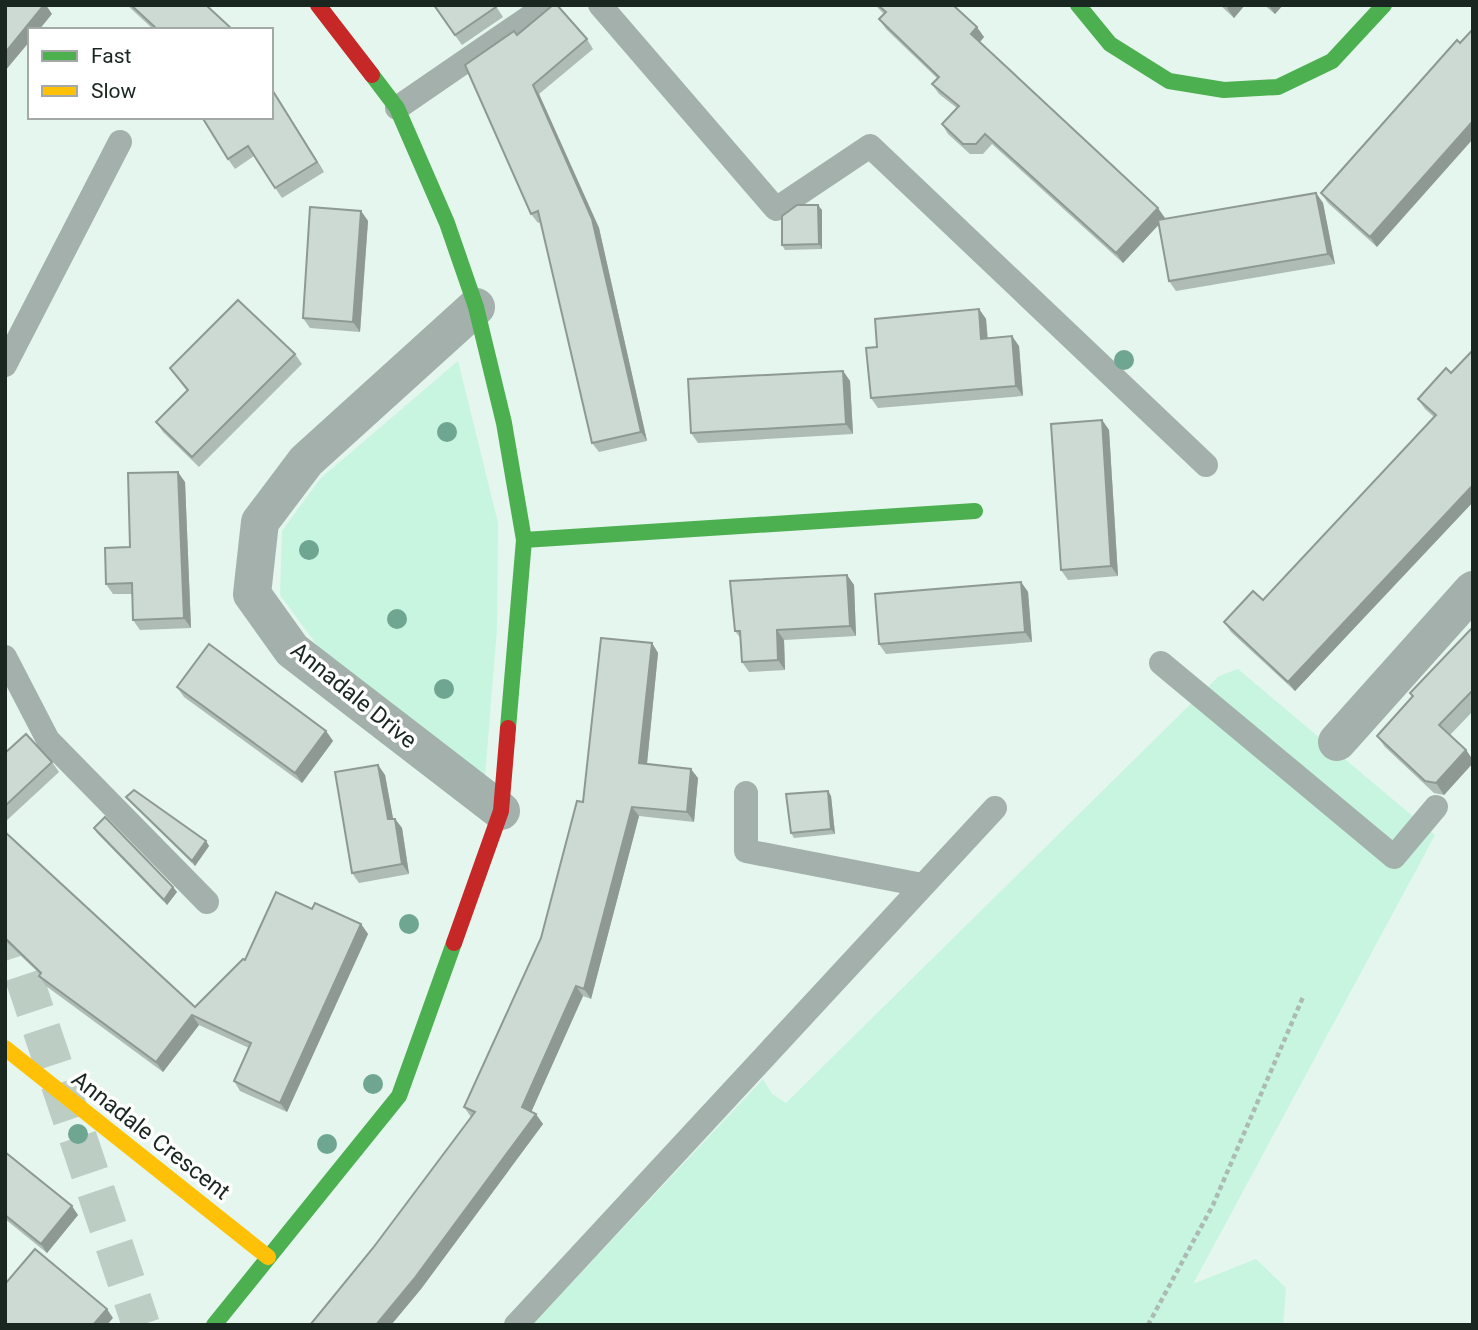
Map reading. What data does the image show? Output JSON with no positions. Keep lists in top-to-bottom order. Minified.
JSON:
{"streets":{"street":["Annadale Drive","Annadale Crescent"]},"legend":["Fast","Slow"]}
